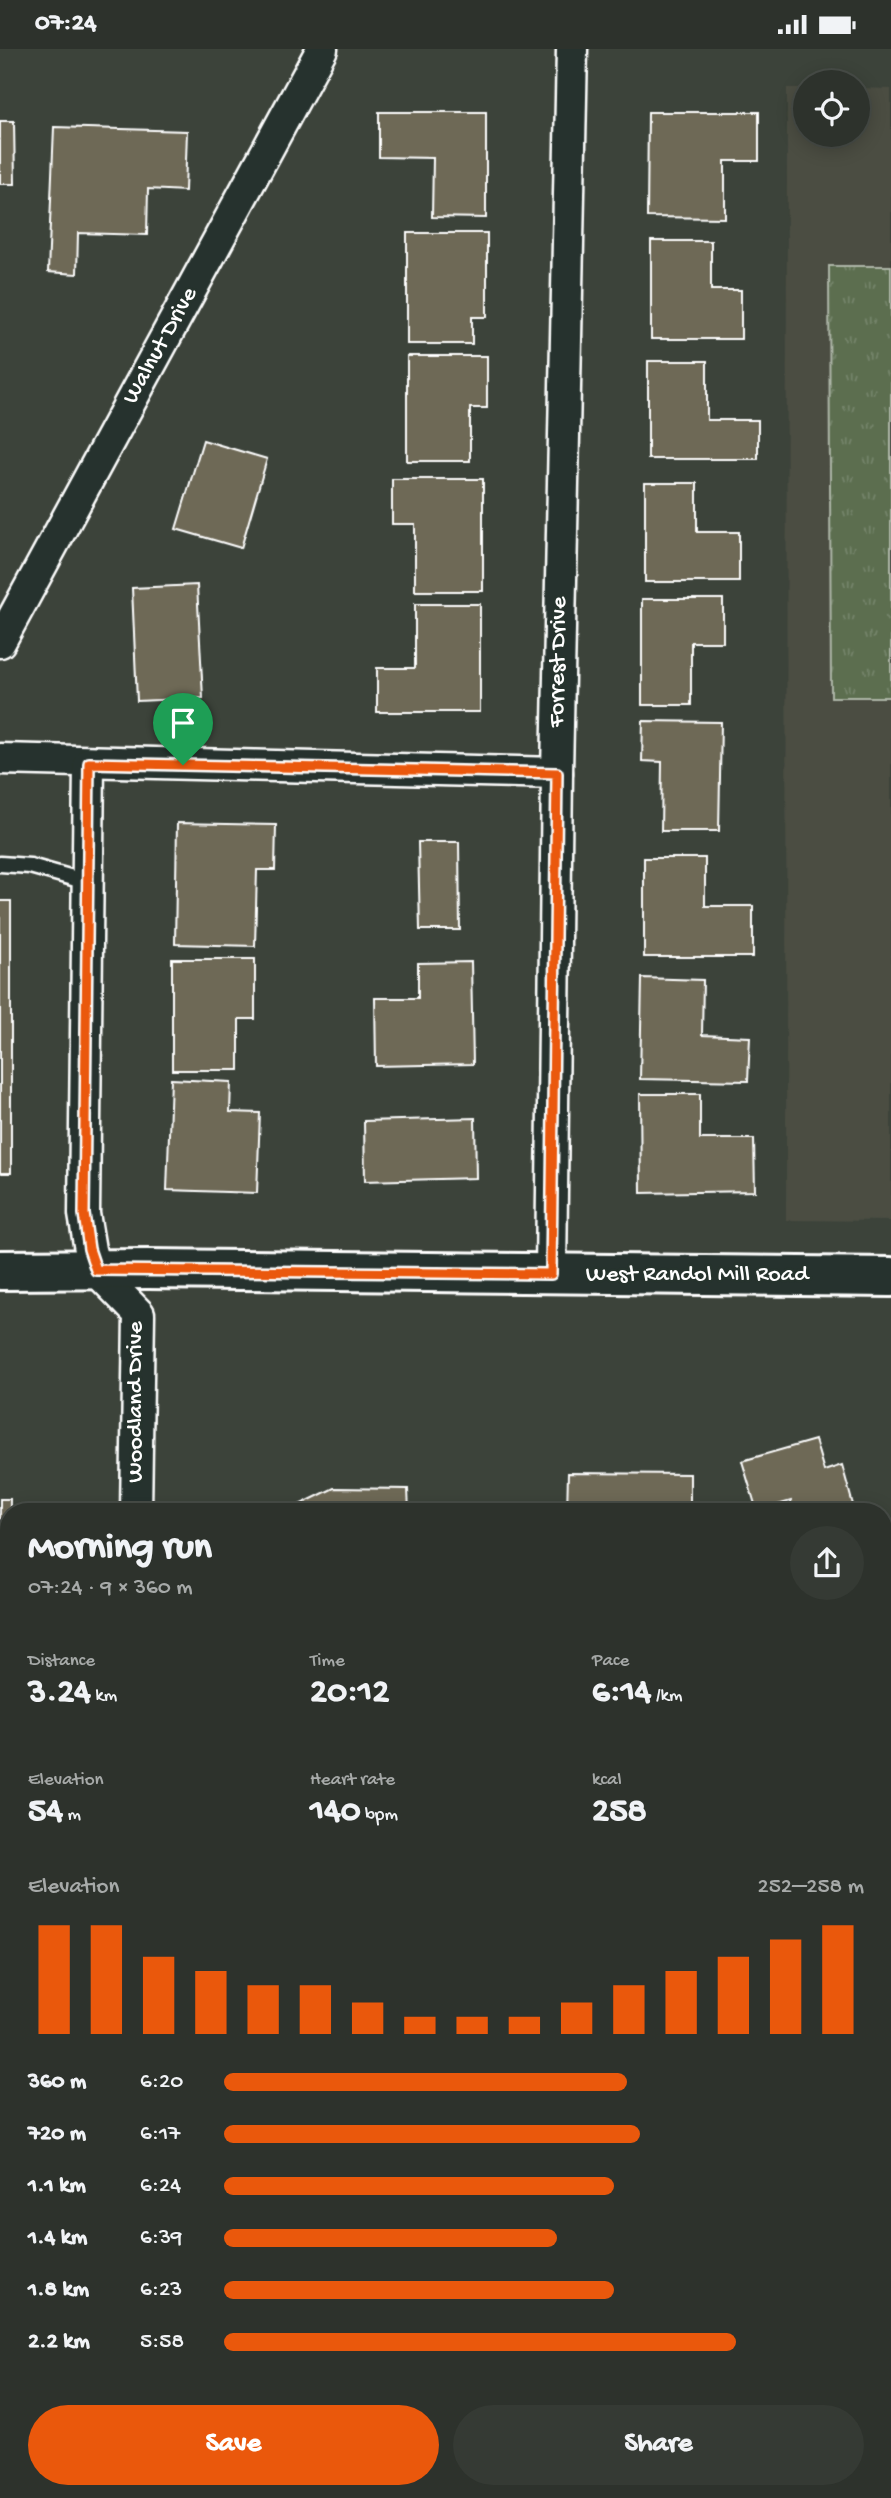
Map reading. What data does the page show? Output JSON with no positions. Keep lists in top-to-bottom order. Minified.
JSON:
{"streets":{"main road":["West Randol Mill Road"],"street":["Walnut Drive","Forrest Drive","Woodland Drive"]},"crossings":[["Forrest Drive","West Randol Mill Road"],["West Randol Mill Road","Woodland Drive"]],"page":{"status":"07:24","heading":["Morning run","07:24 · 9 × 360 m"],"stats":[["Distance","3.24 km"],["Time","20:12"],["Pace","6:14 /km"],["Elevation","54 m"],["Heart rate","140 bpm"],["kcal","258"]],"chart":["Elevation","252–258 m"],"list":[{"name":"360 m","note":"6:20"},{"name":"720 m","note":"6:17"},{"name":"1.1 km","note":"6:24"},{"name":"1.4 km","note":"6:39"},{"name":"1.8 km","note":"6:23"},{"name":"2.2 km","note":"5:58"}],"buttons":["Save","Share"]}}
